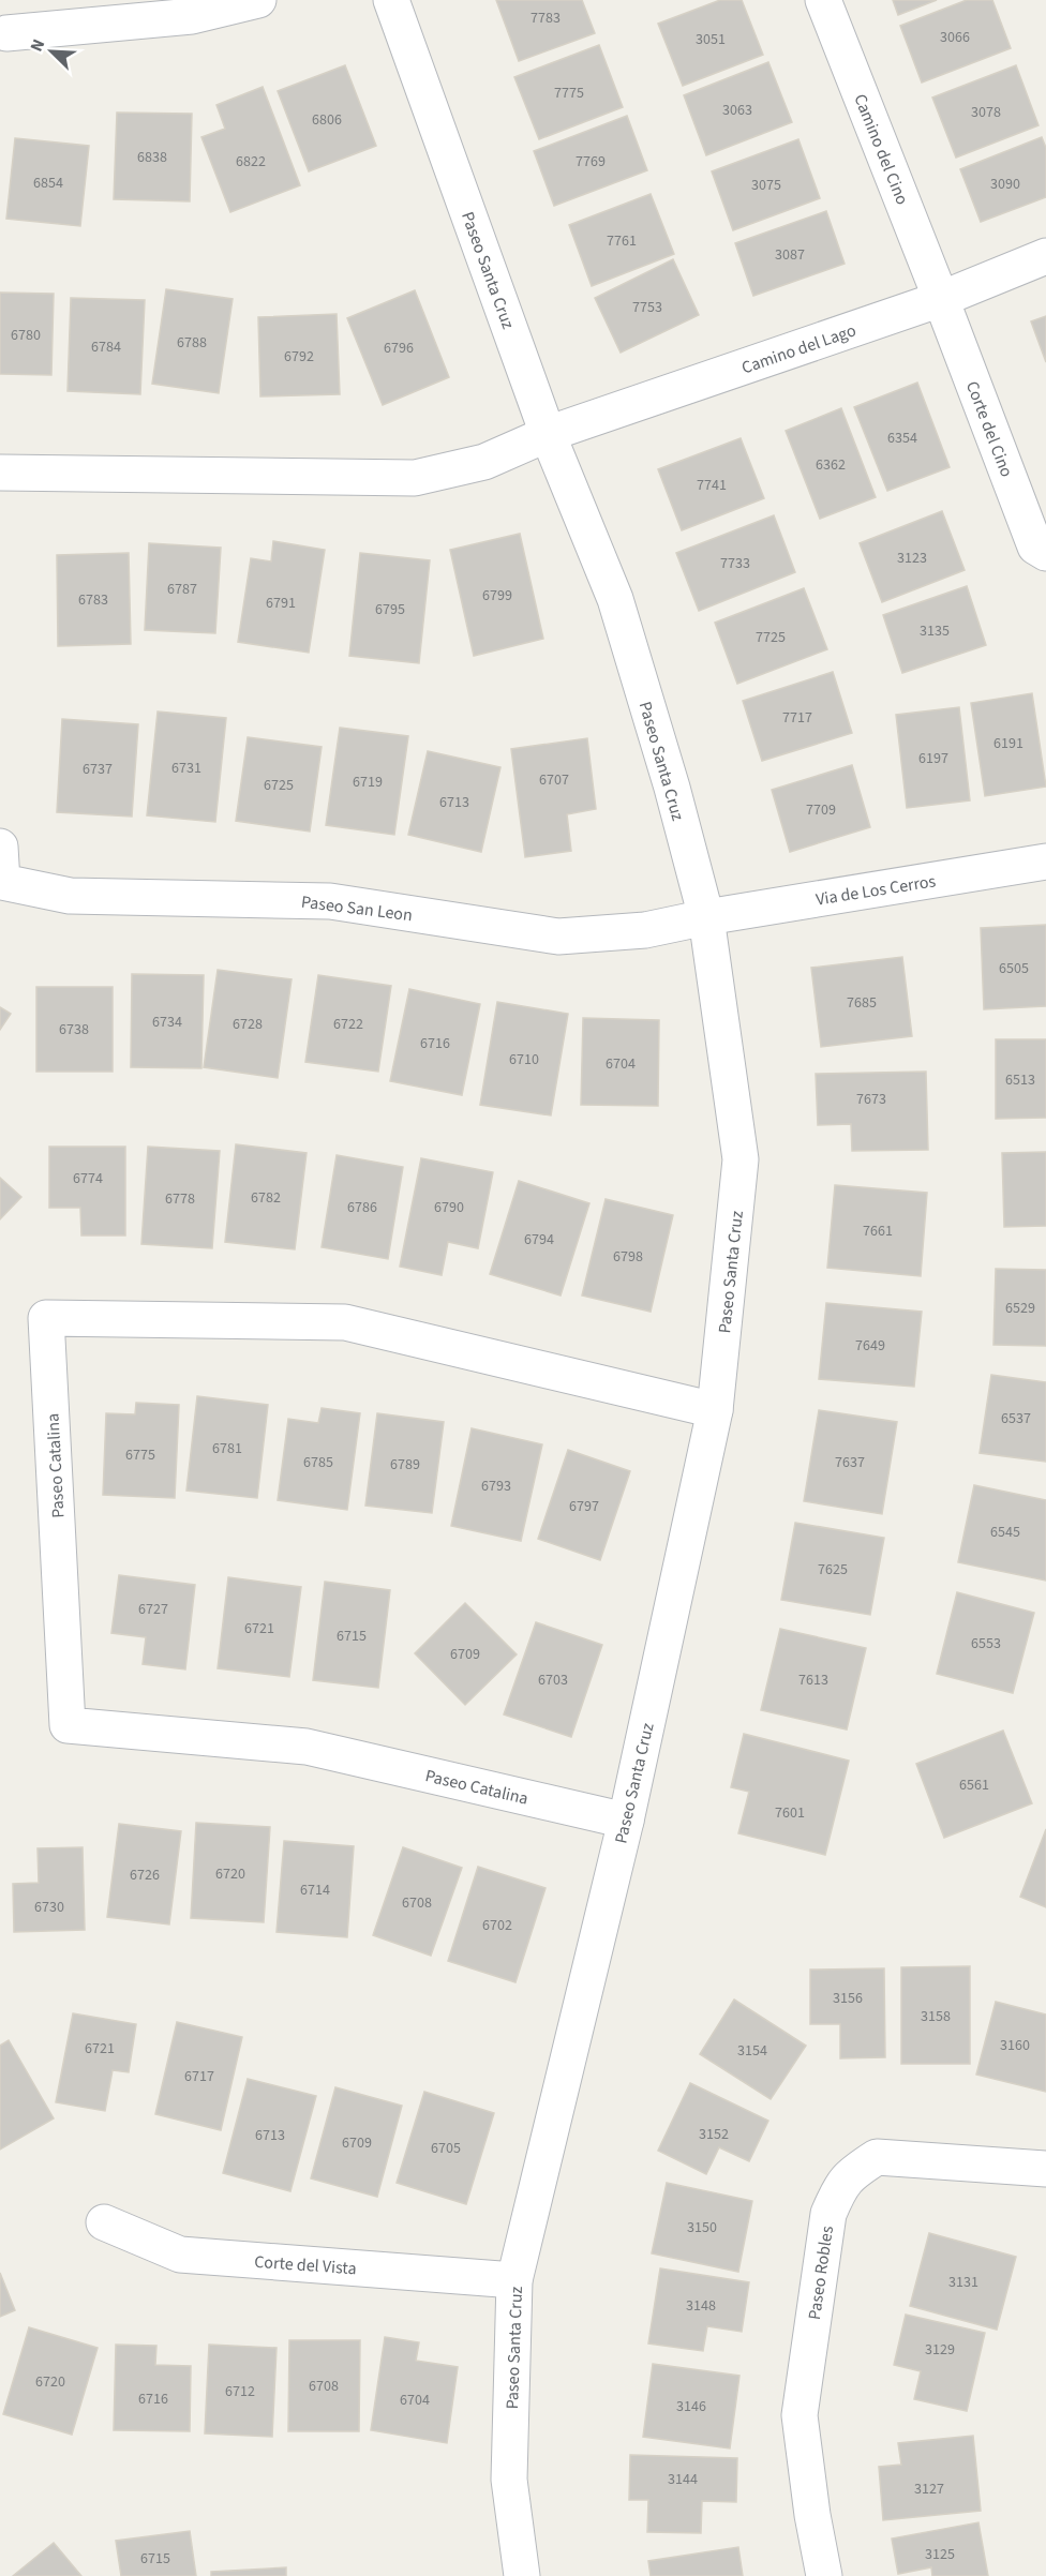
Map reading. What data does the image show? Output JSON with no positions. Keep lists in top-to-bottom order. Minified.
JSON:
{"streets":{"street":["Camino del Cino","Paseo Santa Cruz","Camino del Lago","Corte del Cino","Via de Los Cerros","Paseo San Leon","Paseo Catalina","Corte del Vista","Paseo Robles"]},"crossings":[["Camino del Cino","Camino del Lago"],["Camino del Cino","Corte del Cino"],["Paseo Santa Cruz","Camino del Lago"],["Paseo Santa Cruz","Via de Los Cerros"],["Paseo Santa Cruz","Paseo San Leon"],["Paseo Santa Cruz","Paseo Catalina"],["Paseo Santa Cruz","Corte del Vista"],["Camino del Lago","Corte del Cino"],["Via de Los Cerros","Paseo San Leon"]],"house_numbers":["7783","3066","3051","7775","3063","3078","6806","6838","6822","7769","6854","3090","3075","7761","3087","7753","6780","6788","6784","6796","6792","6354","6362","7741","3123","7733","6787","6799","6783","6791","6795","3135","7725","7717","6191","6197","6731","6737","6707","6719","6725","6713","7709","6505","7685","6734","6728","6722","6738","6716","6710","6704","6513","7673","6774","6782","6778","6786","6790","7661","6794","6798","6529","7649","6537","6781","6775","6785","7637","6789","6793","6797","6545","7625","6727","6721","6715","6553","6709","6703","7613","6561","7601","6720","6726","6714","6708","6730","6702","3156","3158","3160","6721","3154","6717","3152","6713","6709","6705","3150","3131","3148","3129","6720","6708","6712","6716","6704","3146","3144","3127","3125","6715"],"north":"top left"}
